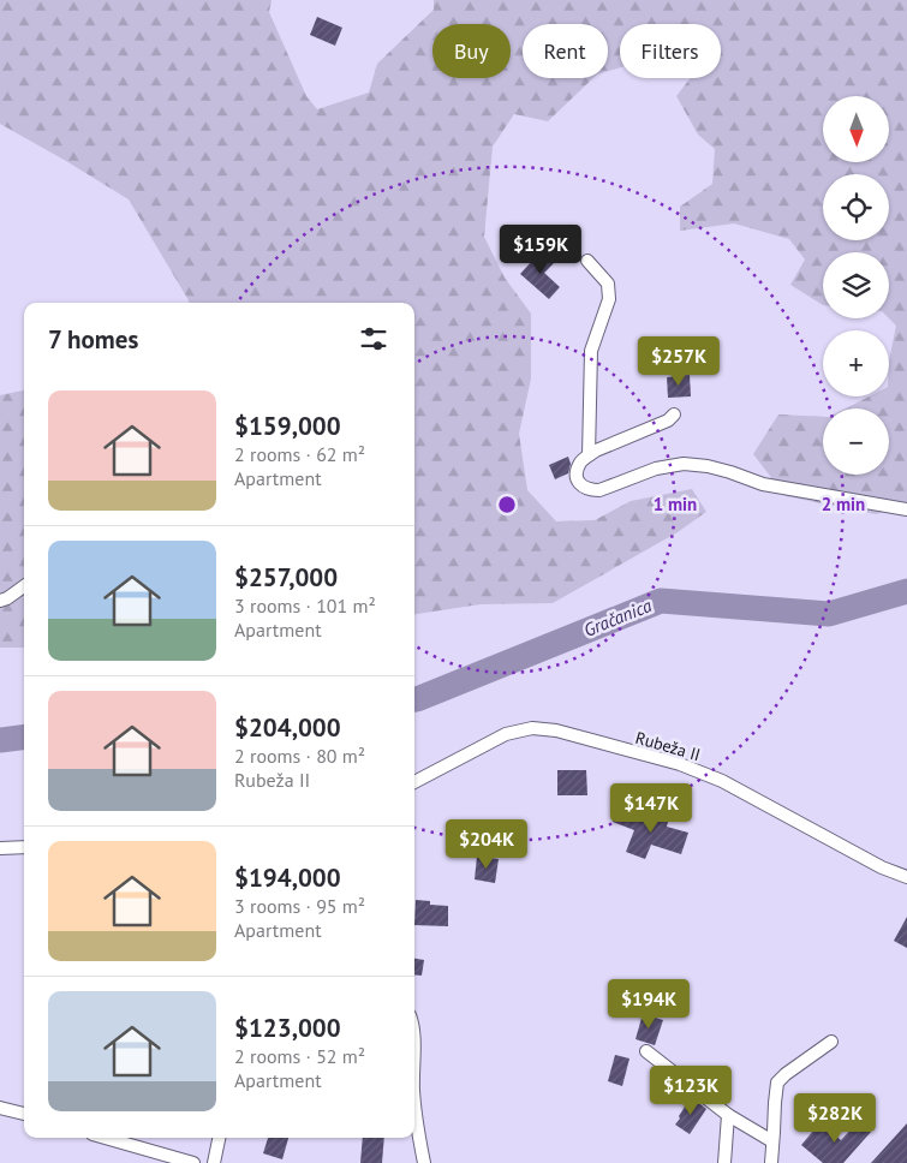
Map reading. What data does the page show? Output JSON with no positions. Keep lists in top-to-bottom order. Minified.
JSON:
{"streets":{"street":["Rubeža II"]},"water":["Gračanica"],"north":"bottom","page":{"chip":["Buy","Rent","Filters"],"map_buttons":["+","−"],"price":["$159K","$257K","$147K","$204K","$194K","$123K","$282K"],"heading":"7 homes","list":[{"name":"$159,000","note":"2 rooms · 62 m² · Apartment"},{"name":"$257,000","note":"3 rooms · 101 m² · Apartment"},{"name":"$204,000","note":"2 rooms · 80 m² · Rubeža II"},{"name":"$194,000","note":"3 rooms · 95 m² · Apartment"},{"name":"$123,000","note":"2 rooms · 52 m² · Apartment"}]},"rings":["1 min","2 min"]}
